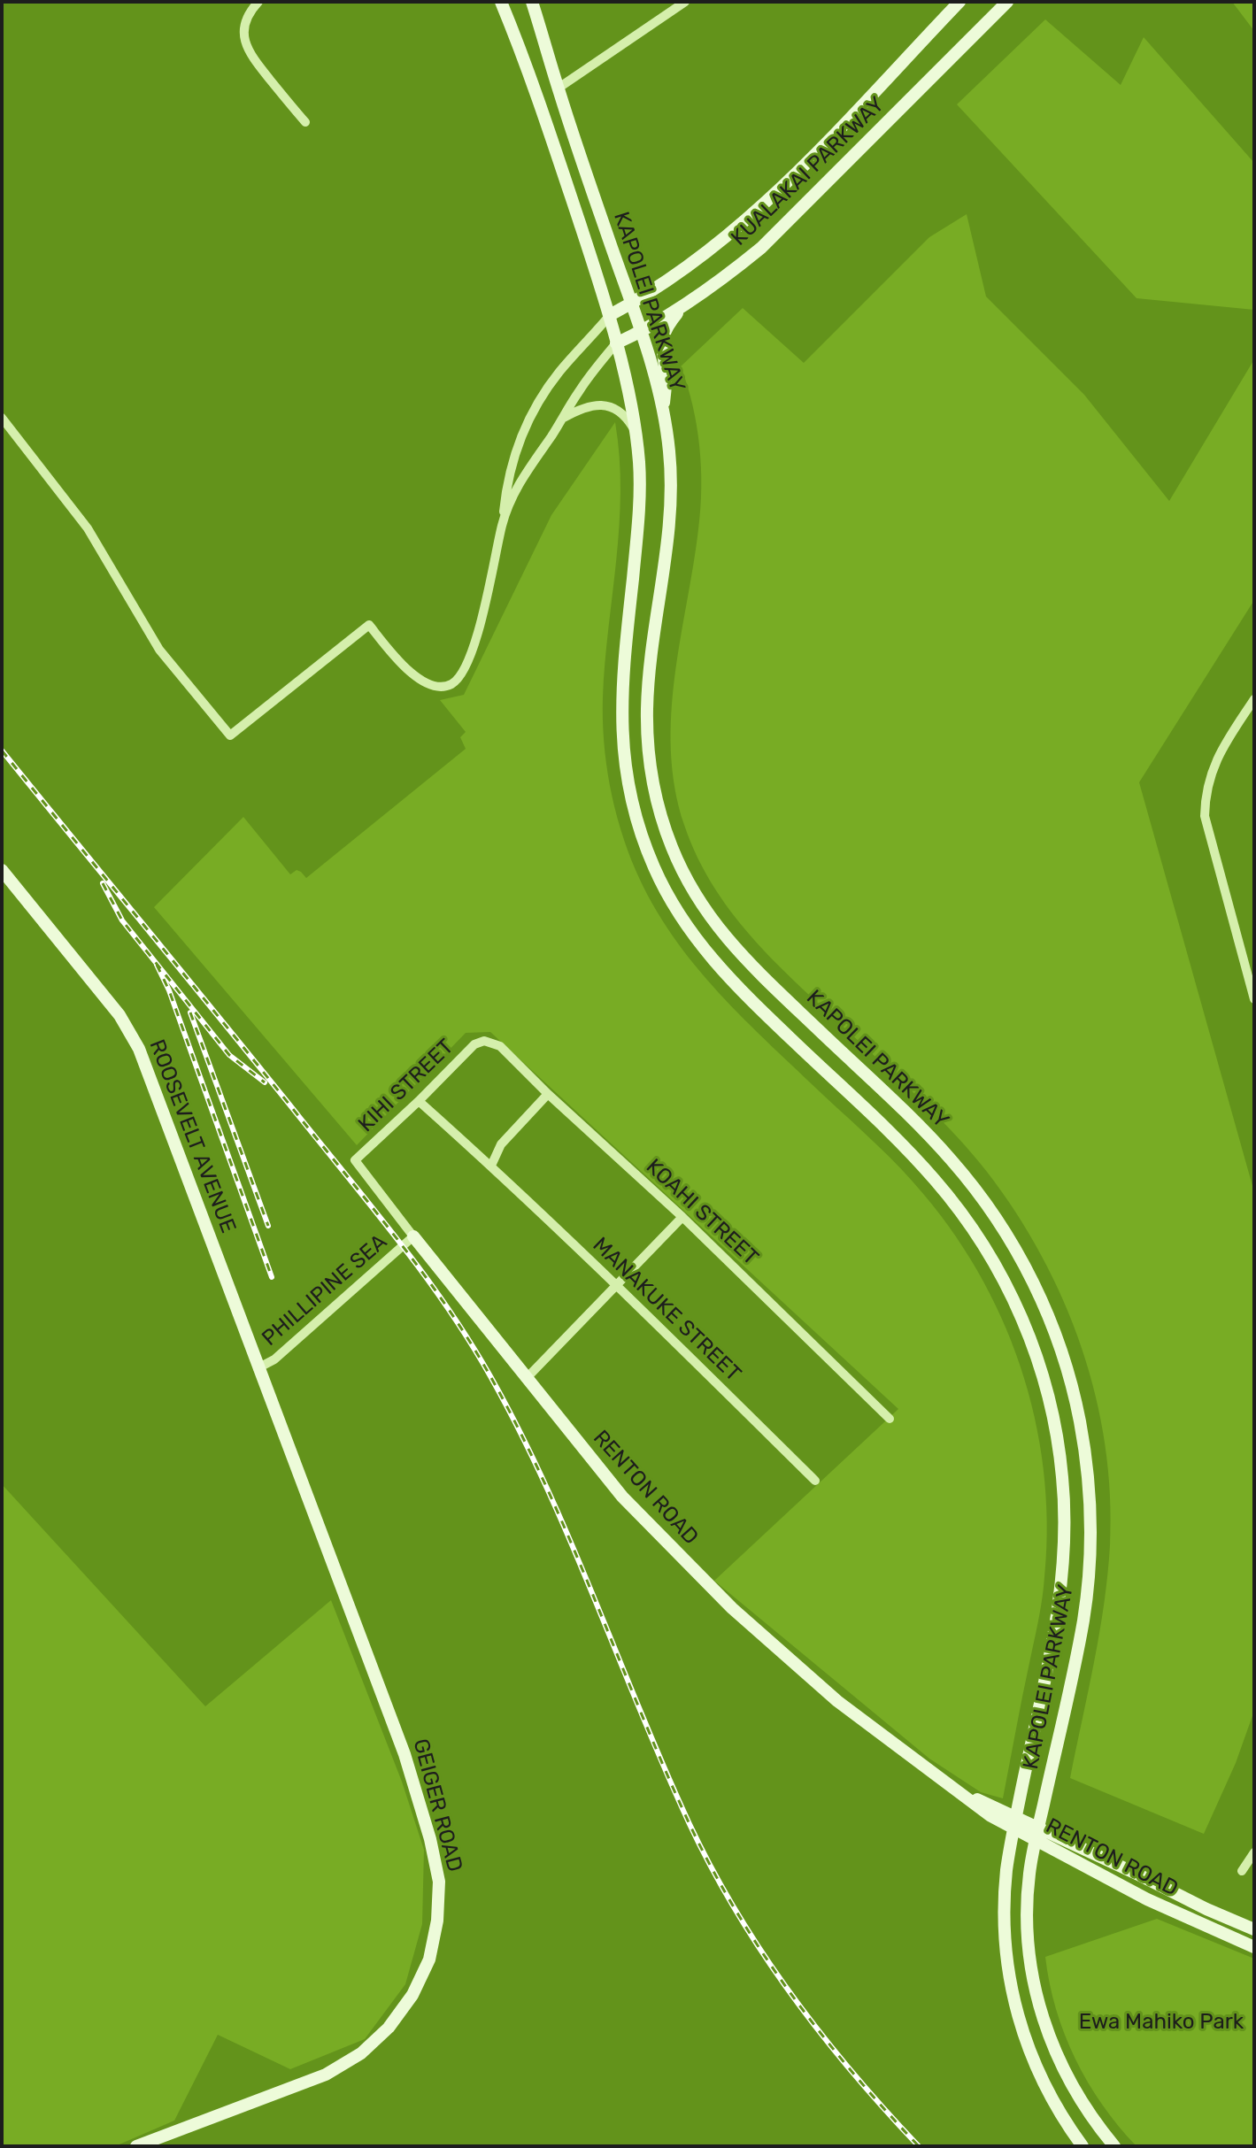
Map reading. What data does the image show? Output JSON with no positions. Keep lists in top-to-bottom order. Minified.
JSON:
{"streets":{"main road":["KUALAKAI PARKWAY","KAPOLEI PARKWAY","ROOSEVELT AVENUE","RENTON ROAD","GEIGER ROAD"],"street":["KIHI STREET","KOAHI STREET","PHILLIPINE SEA","MANAKUKE STREET"]},"crossings":[["KUALAKAI PARKWAY","KAPOLEI PARKWAY"],["KAPOLEI PARKWAY","RENTON ROAD"],["KIHI STREET","KOAHI STREET"],["KIHI STREET","MANAKUKE STREET"],["KIHI STREET","RENTON ROAD"],["ROOSEVELT AVENUE","PHILLIPINE SEA"],["ROOSEVELT AVENUE","GEIGER ROAD"],["PHILLIPINE SEA","RENTON ROAD"],["PHILLIPINE SEA","GEIGER ROAD"]],"parks":["Ewa Mahiko Park"]}
